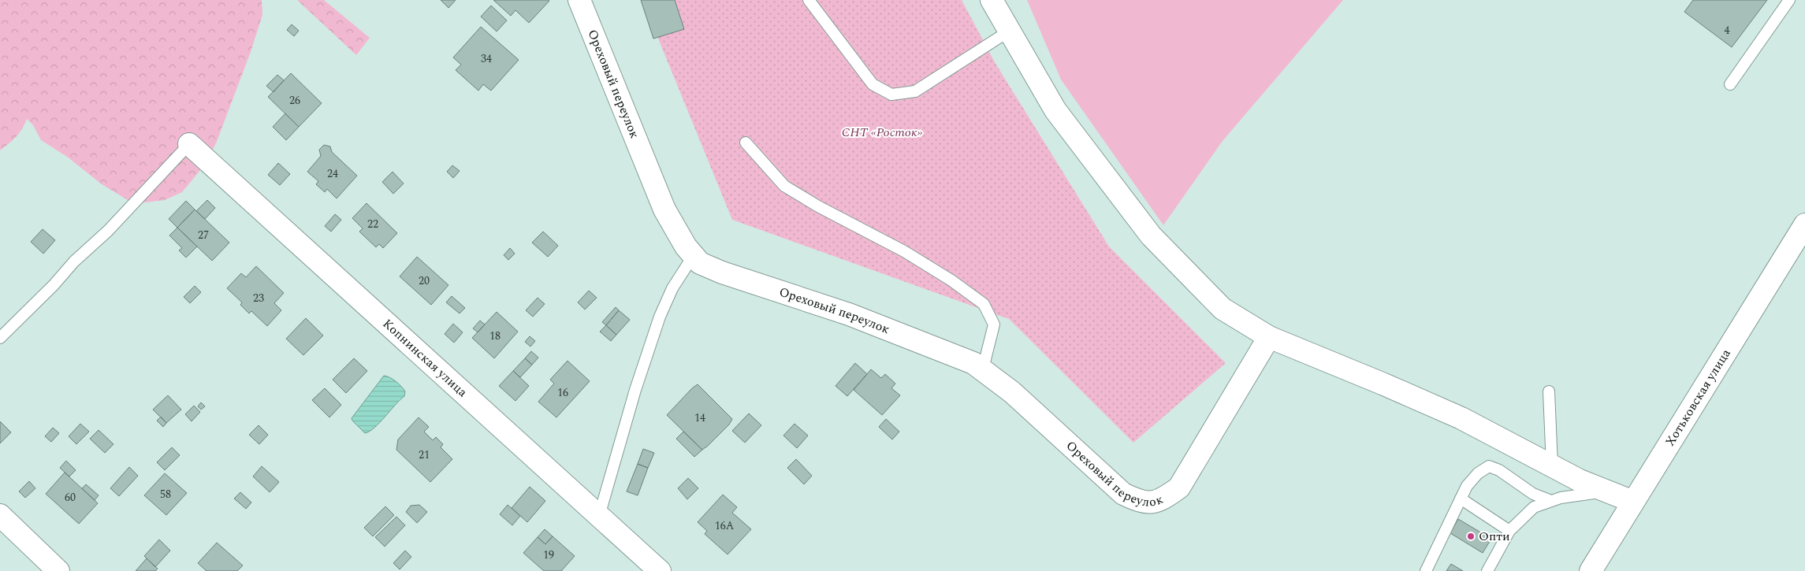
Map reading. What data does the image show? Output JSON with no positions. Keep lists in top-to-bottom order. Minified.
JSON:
{"streets":{"street":["Ореховый переулок","Копнинская улица","Хотьковская улица"]},"parks":["СНТ «Росток»"],"places":["Опти"],"house_numbers":["4","34","26","24","22","27","20","23","18","16","14","21","58","60","16А","19"]}
